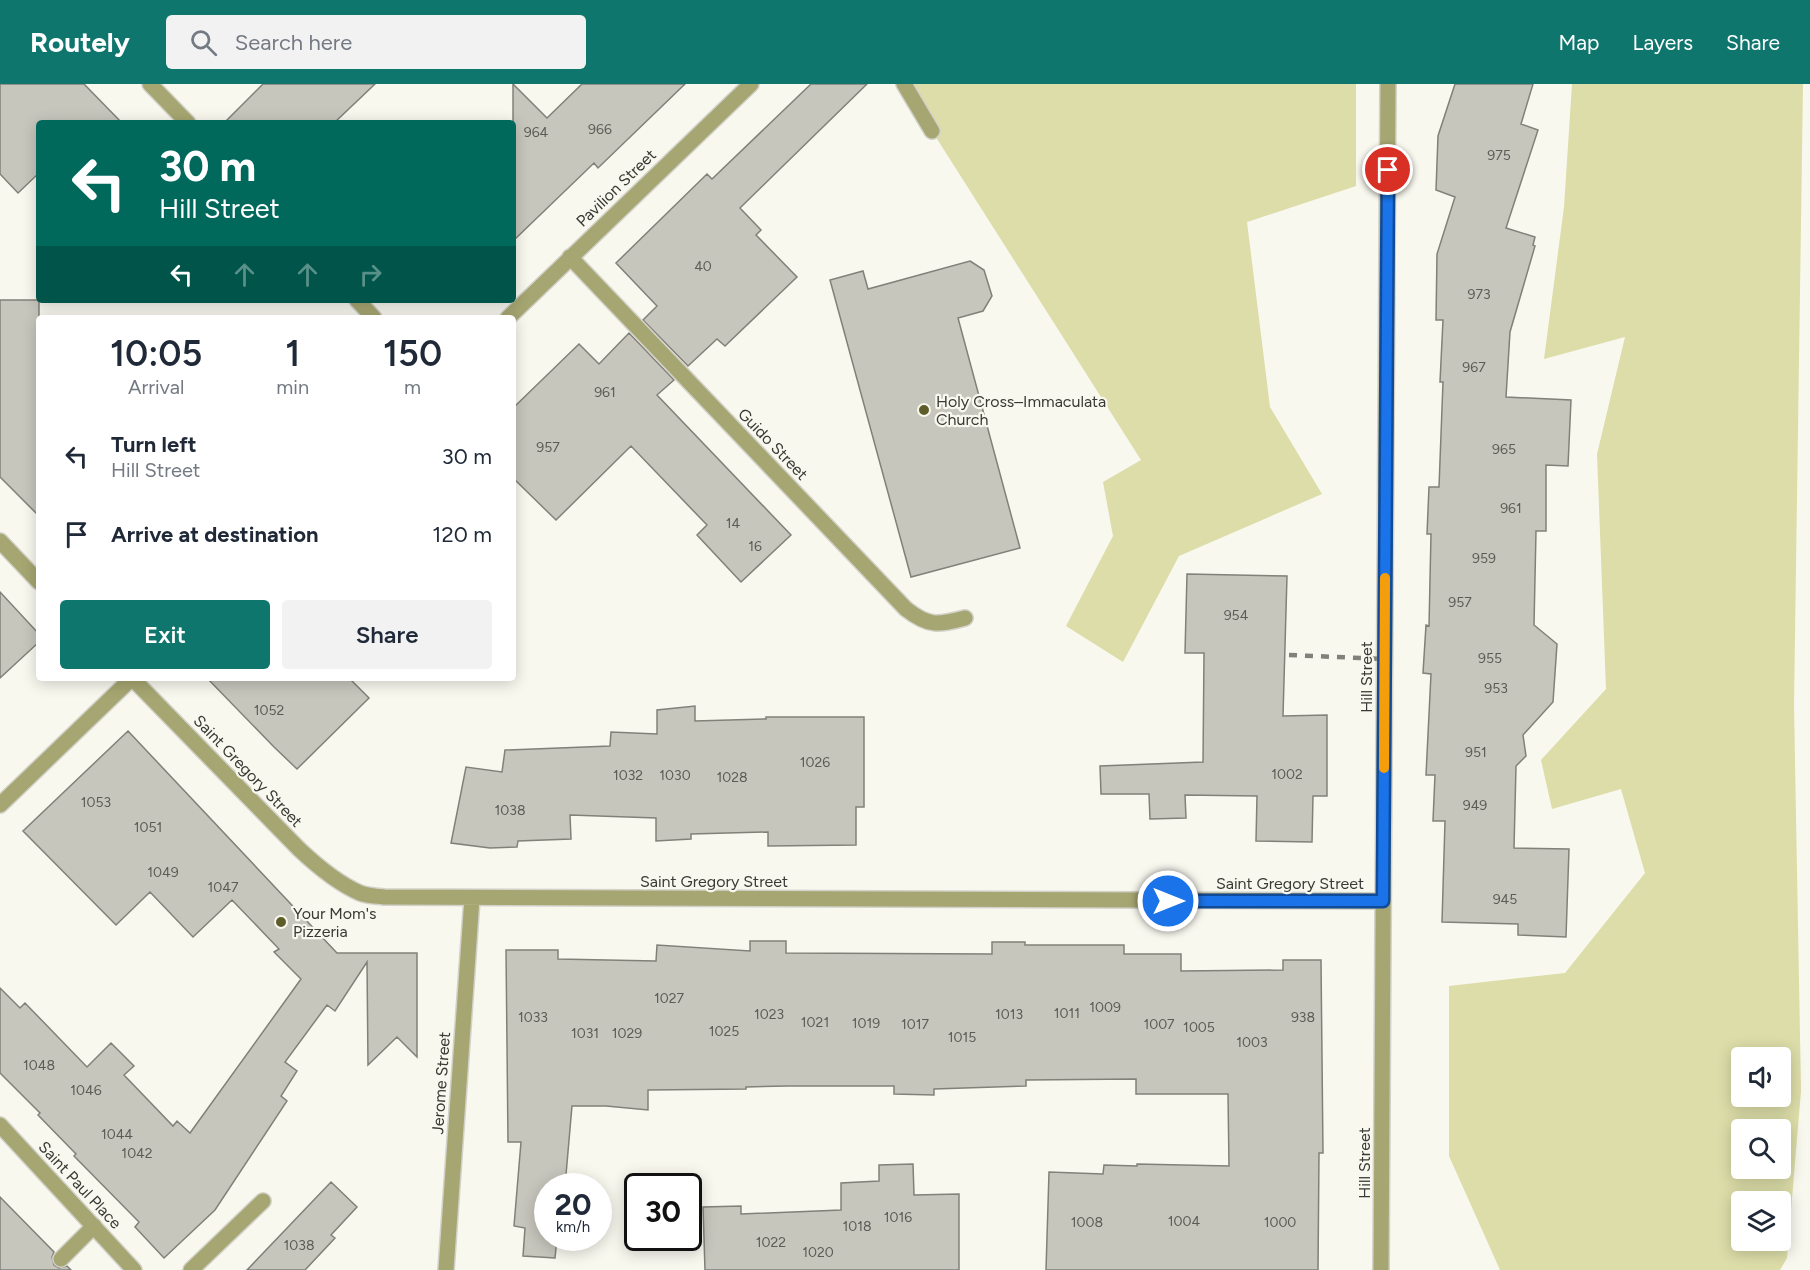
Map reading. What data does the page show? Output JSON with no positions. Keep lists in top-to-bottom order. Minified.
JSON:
{"streets":{"street":["Pavilion Street","Guido Street","Hill Street","Saint Gregory Street","Jerome Street","Saint Paul Place"]},"crossings":[["Pavilion Street","Guido Street"],["Hill Street","Saint Gregory Street"],["Saint Gregory Street","Jerome Street"]],"places":["Holy Cross–Immaculata Church","Your Mom's Pizzeria"],"house_numbers":["966","964","975","40","973","967","961","957","965","961","14","16","959","957","954","955","953","1052","951","1026","1002","1032","1030","1028","1053","949","1038","1051","1049","1047","945","1027","1009","1011","1023","1013","1033","938","1021","1019","1017","1007","1005","1025","1031","1029","1015","1003","1048","1046","1044","1042","1016","1004","1008","1000","1018","1022","1038","1020"],"page":{"header":"Routely","search":"Search here","nav":["Map","Layers","Share"],"turn":["30 m","Hill Street"],"eta":["10:05","Arrival","1","min","150","m"],"list":[{"name":"Turn left","note":"Hill Street","value":"30 m"},{"name":"Arrive at destination","value":"120 m"}],"buttons":["Exit","Share"],"speed":"20 km/h","limit":"30"}}
